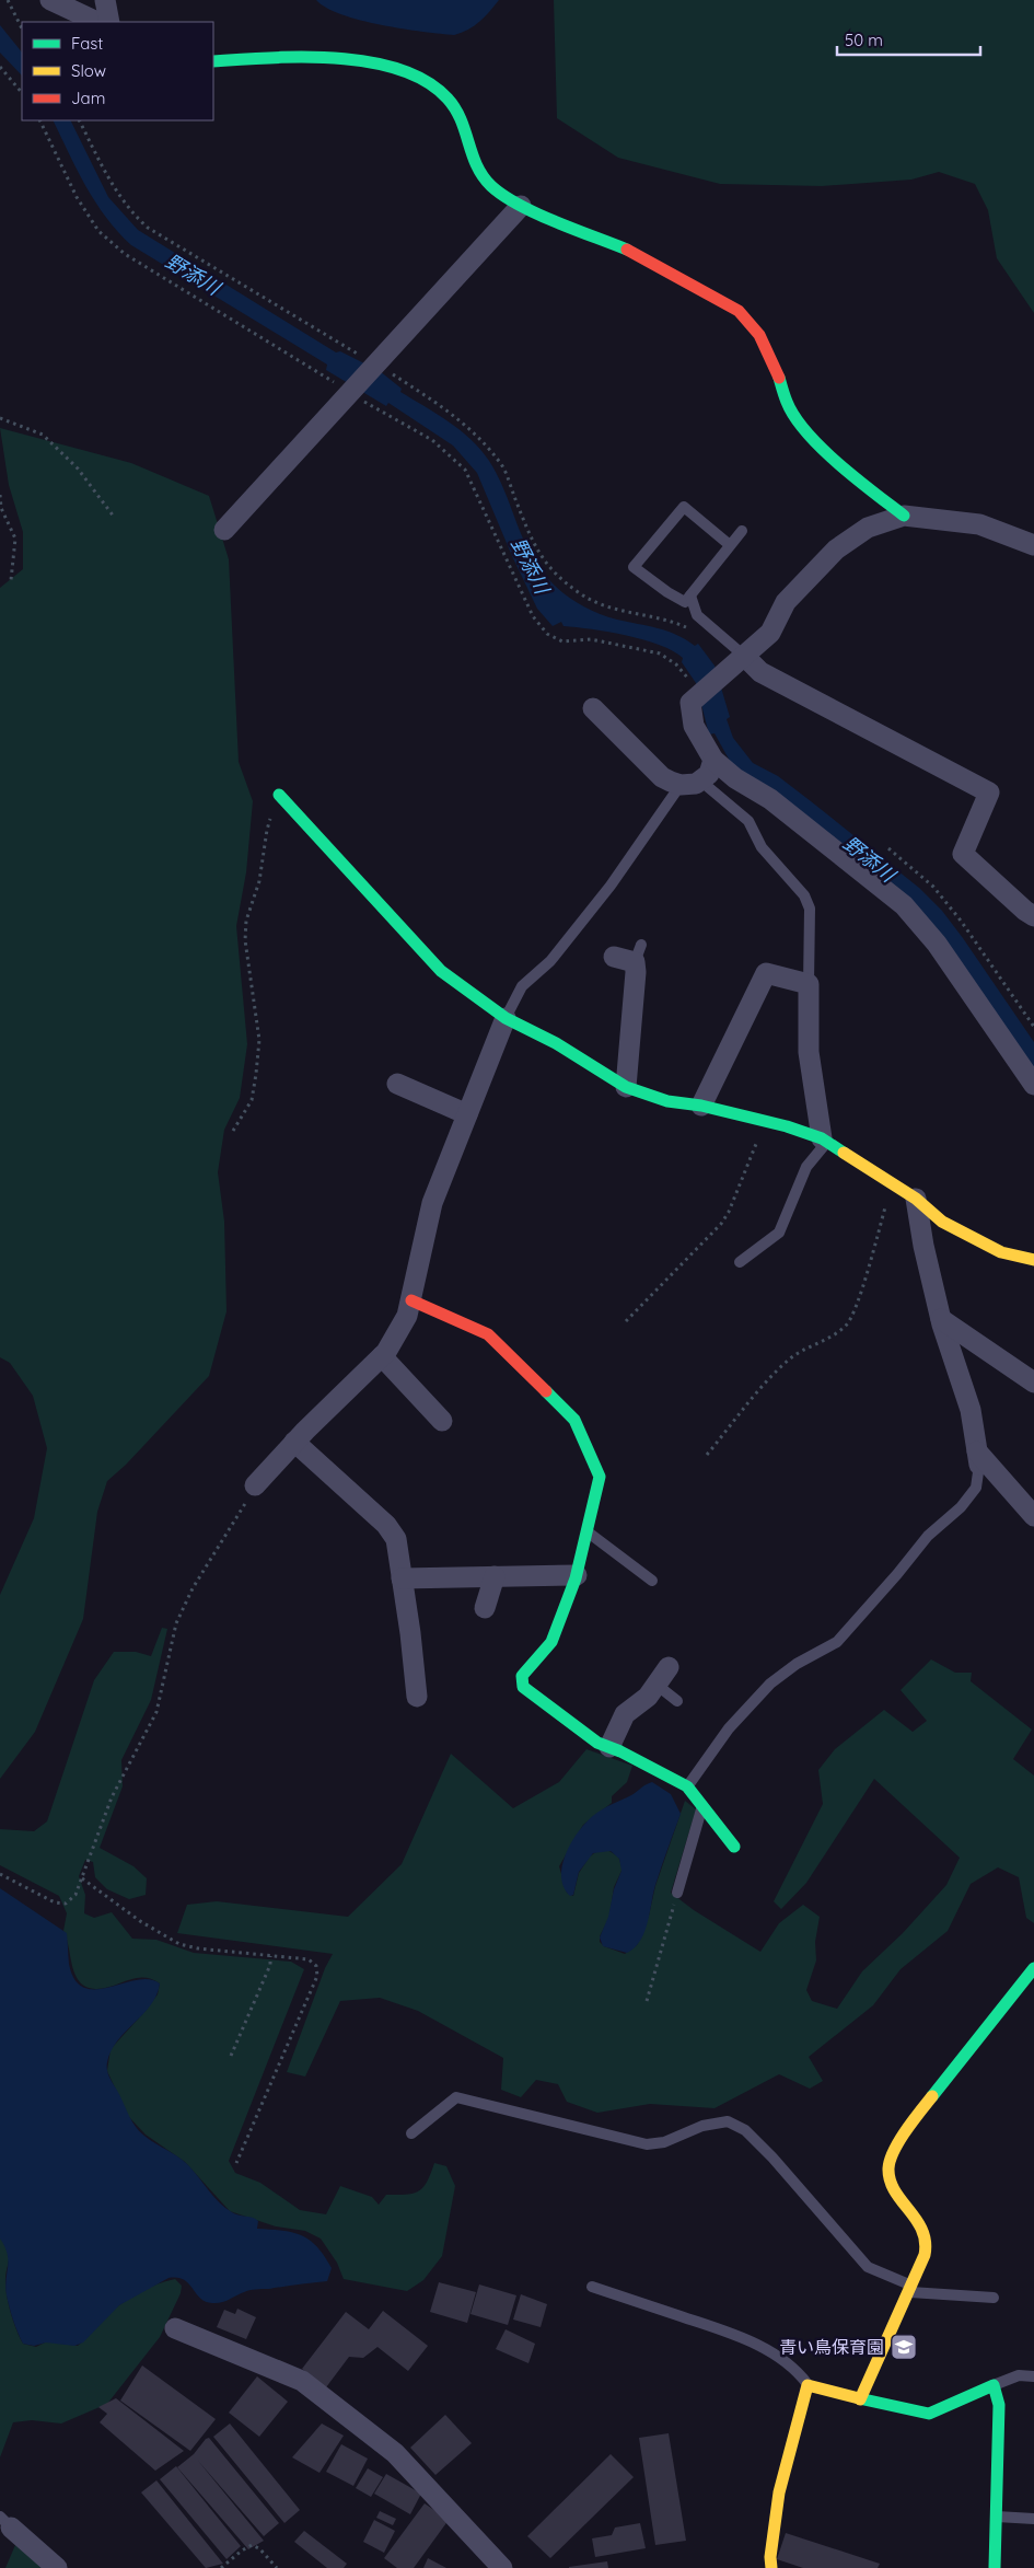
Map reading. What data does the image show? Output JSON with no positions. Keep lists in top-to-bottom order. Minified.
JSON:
{"water":["野添川"],"places":{"school or university":["青い鳥保育園"]},"legend":["Fast","Slow","Jam"],"scale_bar":"50 m"}
